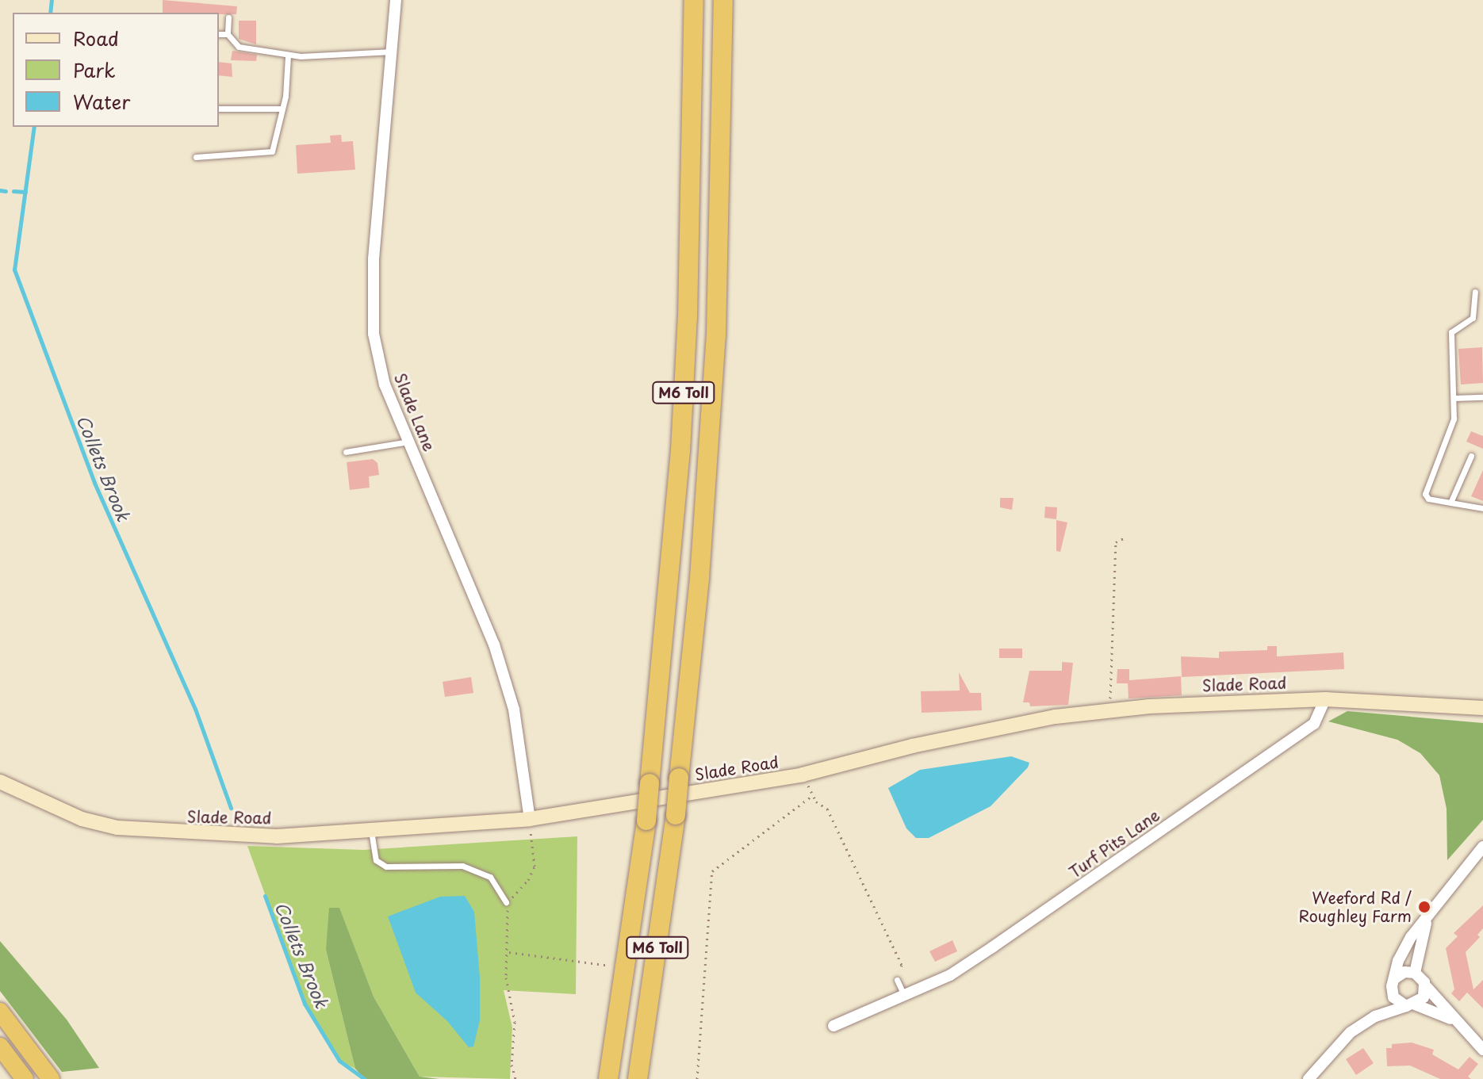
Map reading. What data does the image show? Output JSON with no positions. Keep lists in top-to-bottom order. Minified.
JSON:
{"streets":{"highway":["M6 Toll"],"main road":["Slade Road"],"street":["Slade Lane","Turf Pits Lane"]},"crossings":[["Slade Lane","Slade Road"],["Slade Road","Turf Pits Lane"]],"water":["Collets Brook"],"places":["Weeford Rd / Roughley Farm"],"legend":["Road","Park","Water"]}
